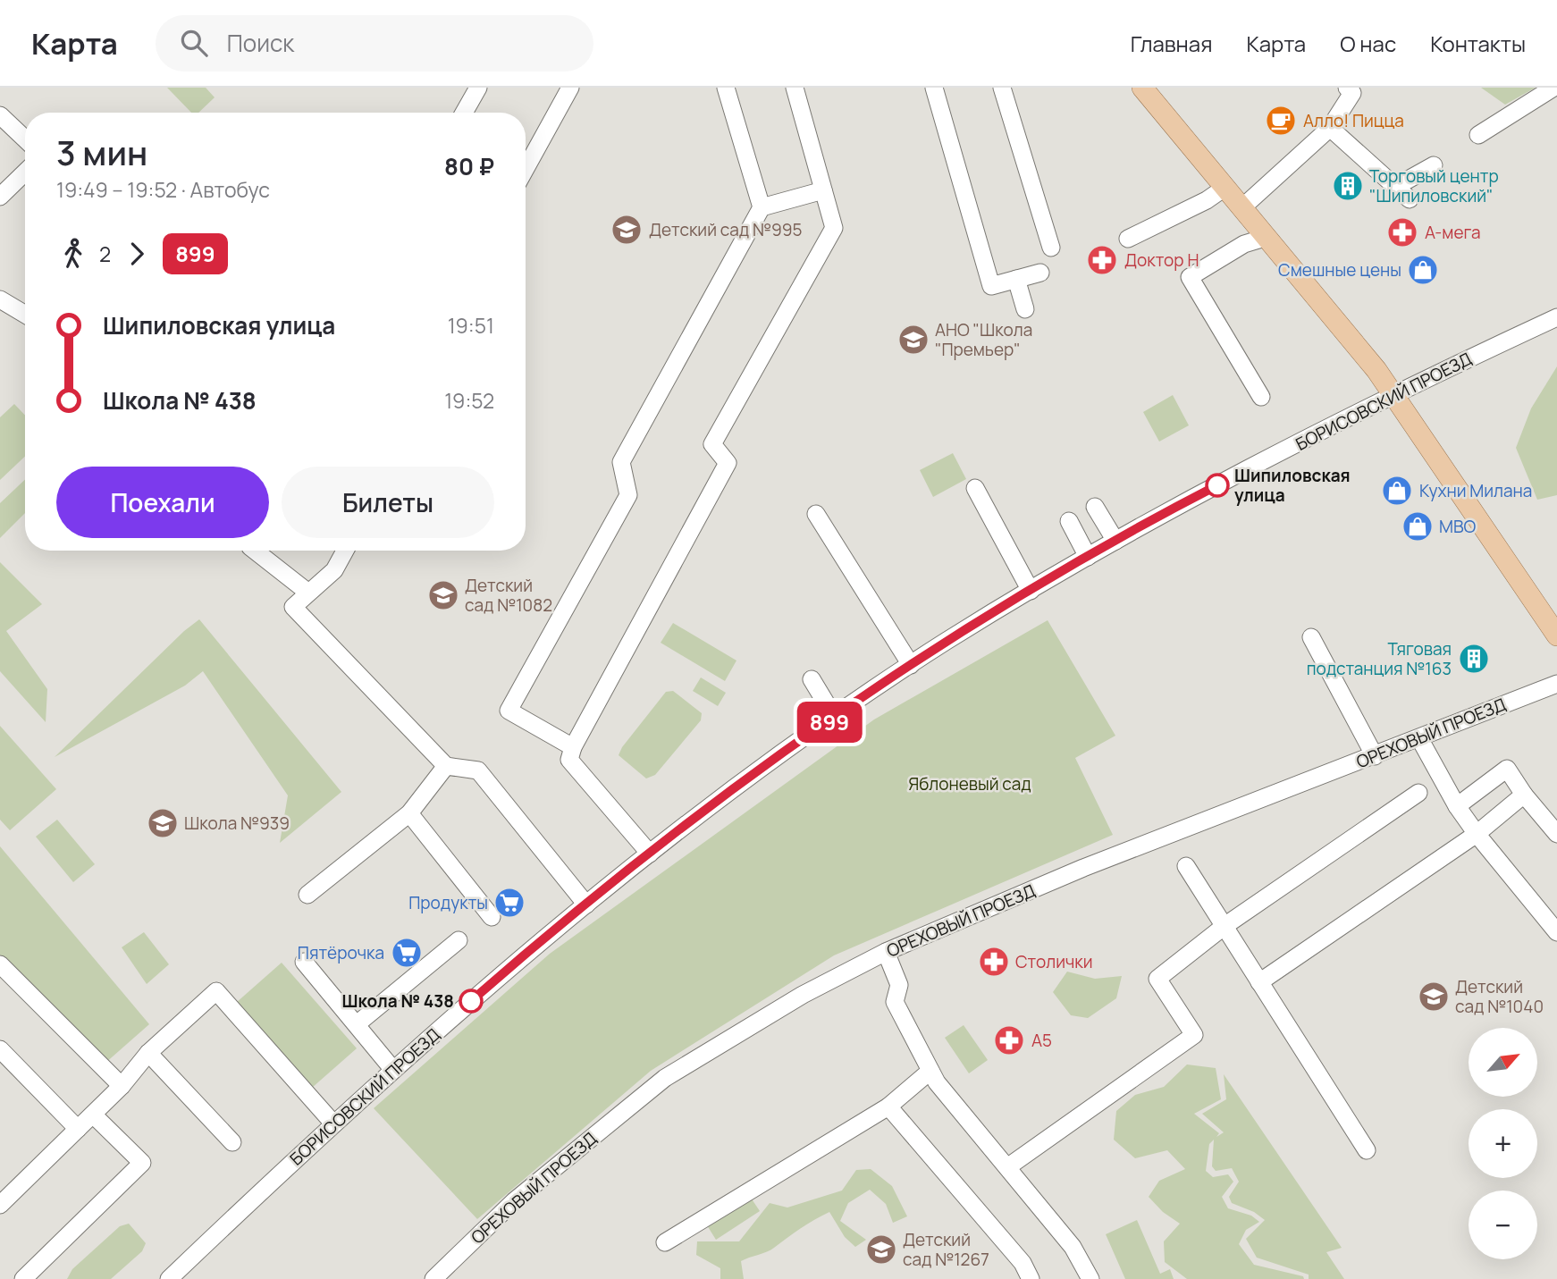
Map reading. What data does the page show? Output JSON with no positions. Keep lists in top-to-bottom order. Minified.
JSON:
{"streets":{"street":["БОРИСОВСКИЙ ПРОЕЗД","ОРЕХОВЫЙ ПРОЕЗД"]},"parks":["Яблоневый сад"],"places":{"cafe":["Алло! Пицца"],"building":["Торговый центр \"Шипиловский\"","Тяговая подстанция №163"],"school or university":["Детский сад №995","АНО \"Школа \"Премьер\"","Детский сад №1082","Школа №939","Детский сад №1040","Детский сад №1267"],"pharmacy":["А-мега","Доктор Н","Столички","А5"],"shop":["Смешные цены","Кухни Милана","МВО"],"other":["Шипиловская улица","Школа № 438"],"supermarket":["Продукты","Пятёрочка"]},"lines":["bus line 899"],"north":"top right","page":{"header":"Карта","search":"Поиск","nav":["Главная","Карта","О нас","Контакты"],"on_map":"899","heading":["3 мин","19:49 – 19:52 · Автобус","80 ₽"],"legs":["2","899"],"list":[{"name":"Шипиловская улица","value":"19:51"},{"name":"Школа № 438","value":"19:52"}],"buttons":["Поехали","Билеты"],"map_buttons":["+","−"]}}
